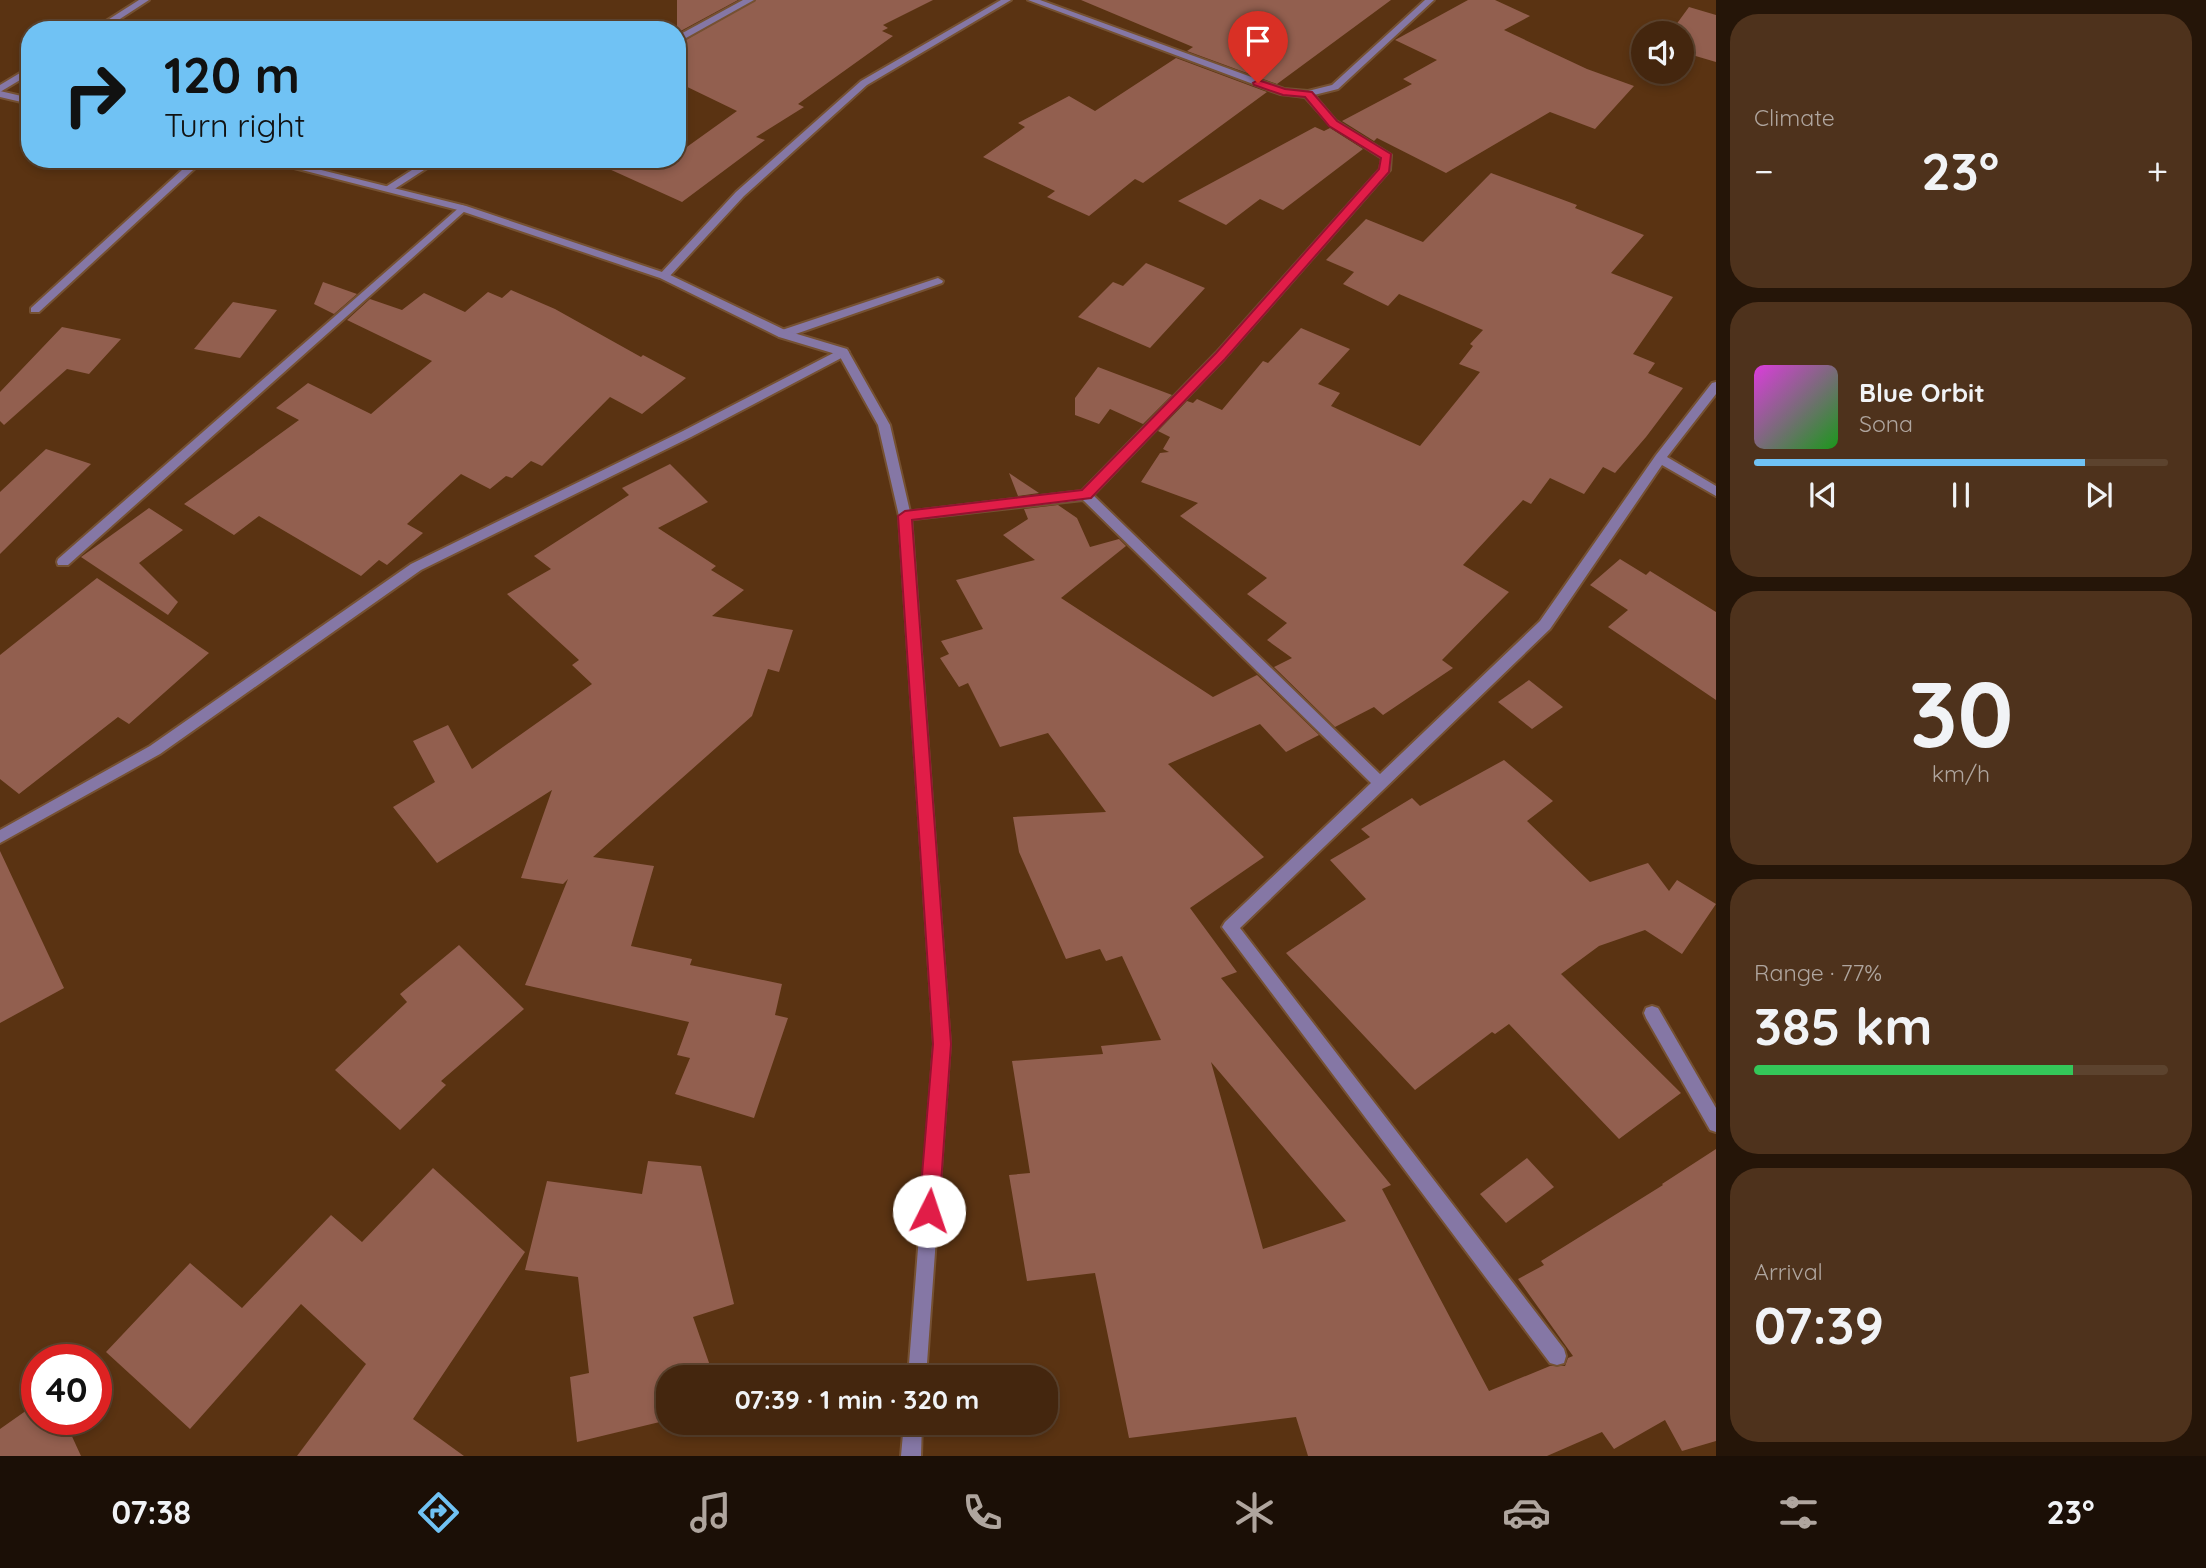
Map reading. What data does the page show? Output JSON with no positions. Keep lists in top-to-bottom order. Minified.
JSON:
{"page":{"tile":["Climate",["30","km/h"],["Range · 77%","385 km"],["Arrival","07:39"]],"turn":["120 m","Turn right"],"heat":["−","23°","+"],"song":["Blue Orbit","Sona"],"limit":"40","trip":"07:39 · 1 min · 320 m","tabs":["07:38","23°"]}}
